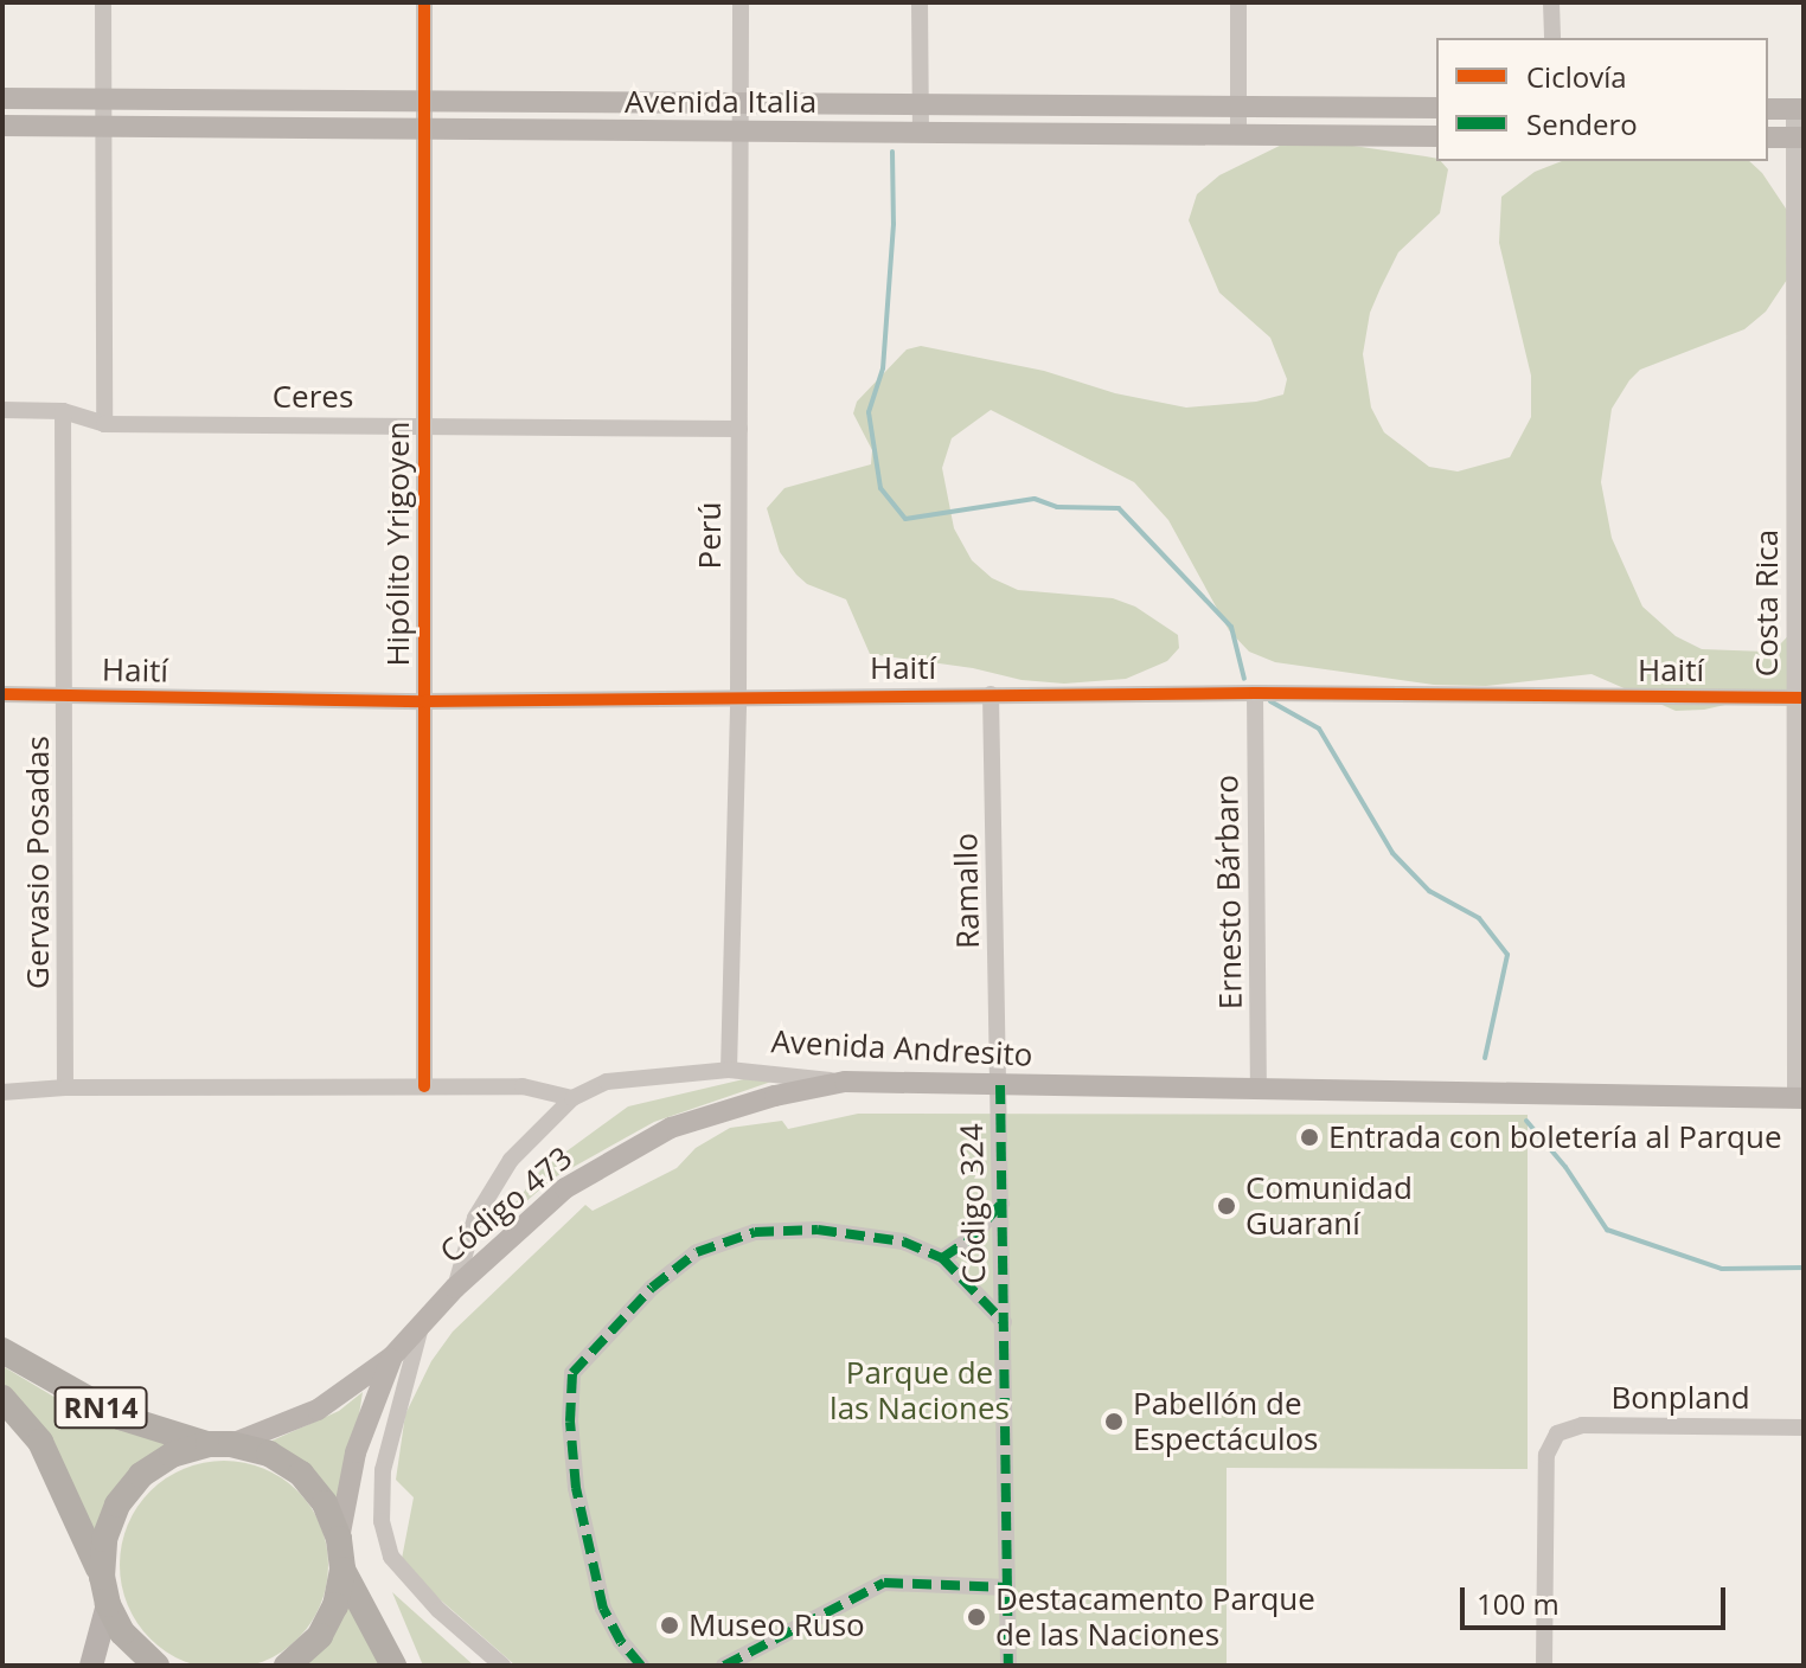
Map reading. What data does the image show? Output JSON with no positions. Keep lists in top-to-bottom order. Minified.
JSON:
{"streets":{"highway":["RN14"],"main road":["Avenida Italia","Avenida Andresito","Código 473"],"street":["Ceres","Perú","Hipólito Yrigoyen","Costa Rica","Haití","Gervasio Posadas","Ramallo","Ernesto Bárbaro","Código 324","Bonpland"]},"crossings":[["Avenida Italia","Perú"],["Avenida Italia","Hipólito Yrigoyen"],["Ceres","Perú"],["Ceres","Hipólito Yrigoyen"],["Ceres","Gervasio Posadas"],["Perú","Haití"],["Perú","Avenida Andresito"],["Hipólito Yrigoyen","Haití"],["Costa Rica","Haití"],["Costa Rica","Avenida Andresito"],["Haití","Gervasio Posadas"],["Haití","Ramallo"],["Haití","Ernesto Bárbaro"],["Ramallo","Avenida Andresito"],["Ramallo","Código 324"],["Ernesto Bárbaro","Avenida Andresito"],["Avenida Andresito","Código 324"],["Avenida Andresito","Código 473"]],"parks":["Parque de las Naciones"],"places":["Entrada con boletería al Parque","Comunidad Guaraní","Pabellón de Espectáculos","Destacamento Parque de las Naciones","Museo Ruso"],"legend":["Ciclovía","Sendero"],"scale_bar":"100 m"}
